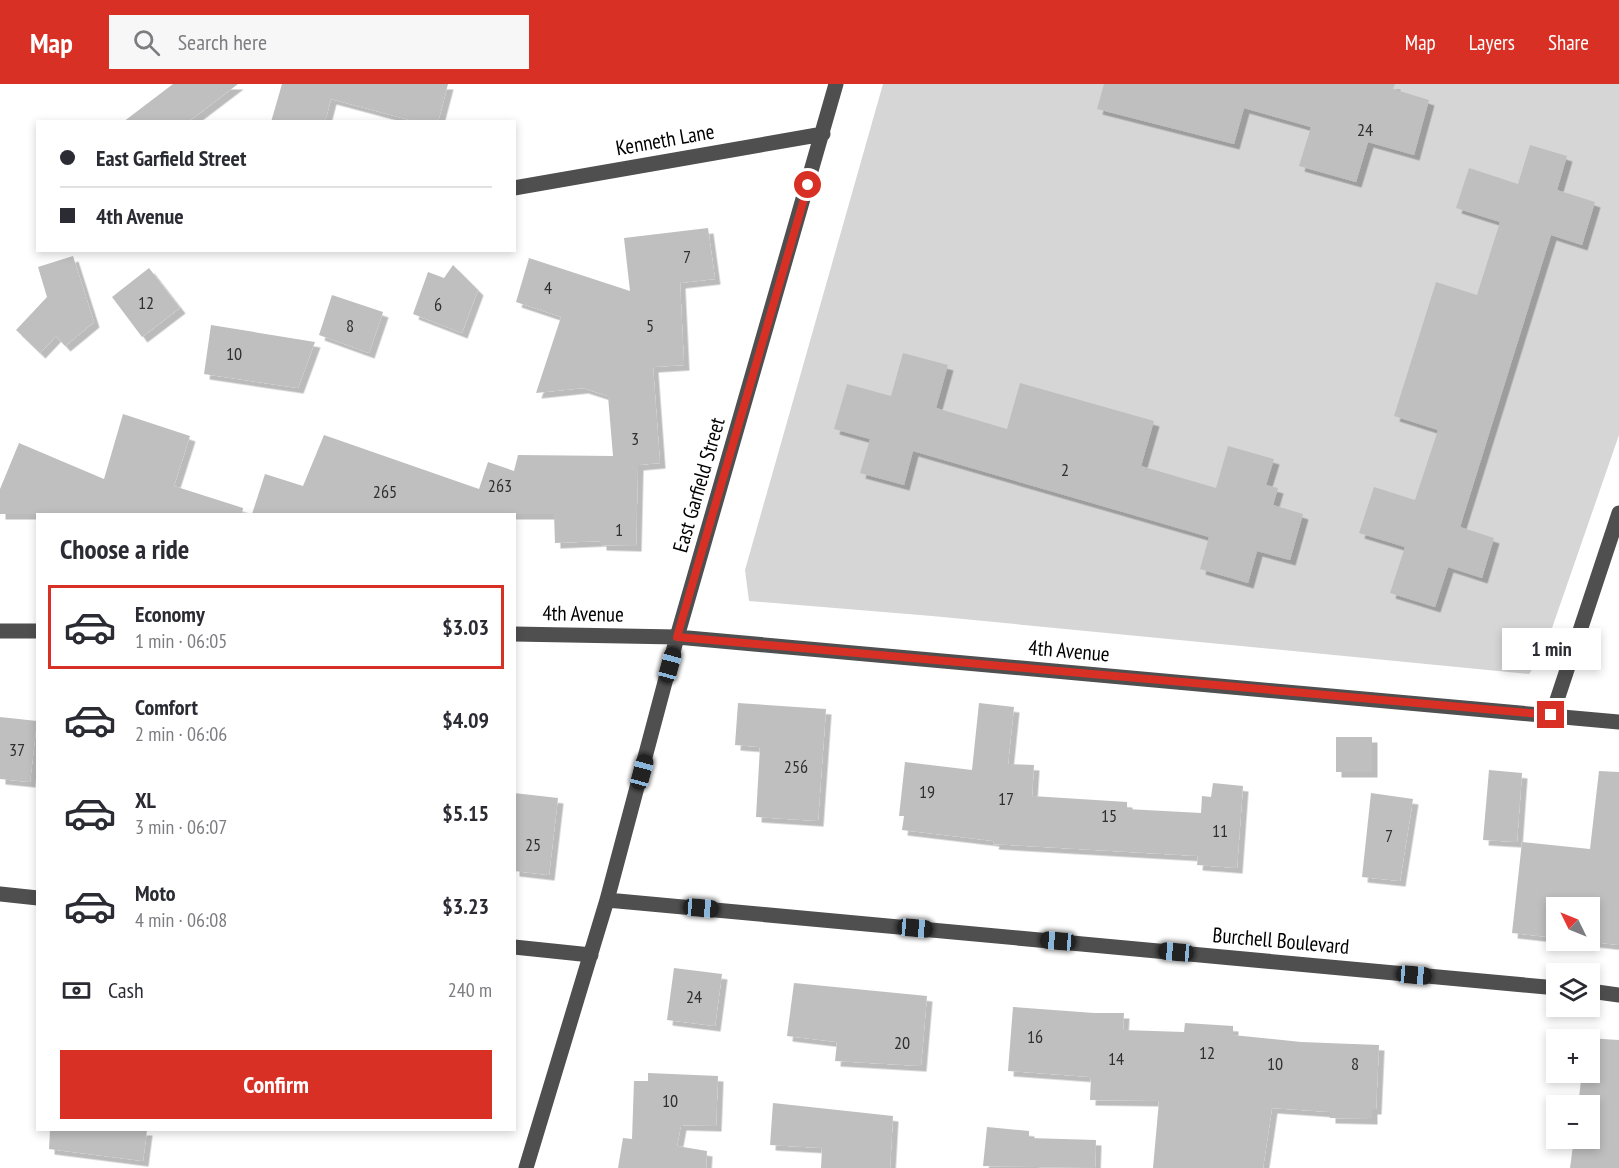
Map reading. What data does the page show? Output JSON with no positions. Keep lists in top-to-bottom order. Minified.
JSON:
{"streets":{"street":["Kenneth Lane","East Garfield Street","4th Avenue","Burchell Boulevard"]},"crossings":[["Kenneth Lane","East Garfield Street"],["East Garfield Street","4th Avenue"],["East Garfield Street","Burchell Boulevard"]],"house_numbers":["24","7","4","12","6","8","5","10","3","2","263","265","1","37","256","19","17","15","11","7","25","24","16","20","12","14","10","8","10"],"north":"top left","page":{"header":"Map","search":"Search here","nav":["Map","Layers","Share"],"banner":["East Garfield Street","4th Avenue"],"heading":"Choose a ride","list":[{"name":"Economy","note":"1 min · 06:05","value":"$3.03"},{"name":"Comfort","note":"2 min · 06:06","value":"$4.09"},{"name":"XL","note":"3 min · 06:07","value":"$5.15"},{"name":"Moto","note":"4 min · 06:08","value":"$3.23"}],"bubble":"1 min","map_buttons":["+","−"],"pay":["Cash","240 m"],"buttons":"Confirm"}}
